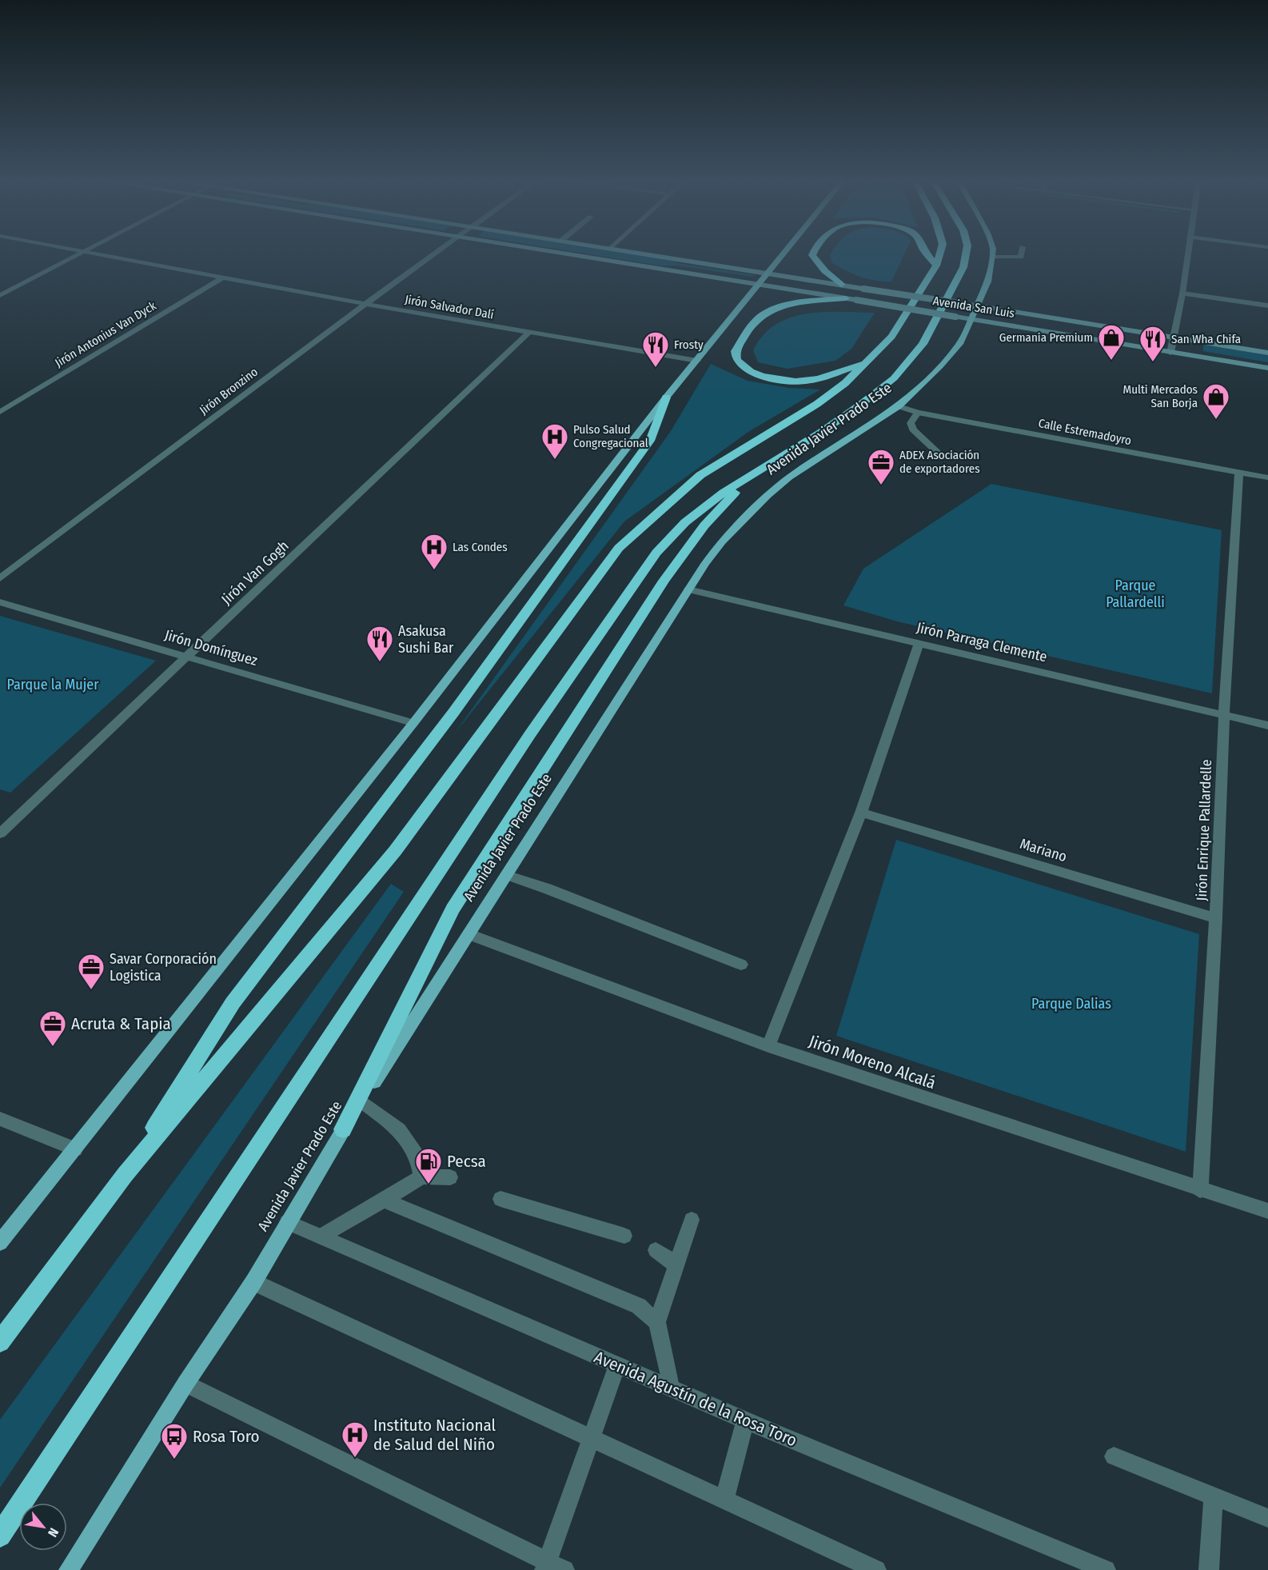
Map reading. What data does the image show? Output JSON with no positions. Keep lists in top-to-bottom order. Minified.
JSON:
{"streets":{"highway":["Avenida Javier Prado Este"],"main road":["Avenida San Luis"],"street":["Jirón Salvador Dalí","Jirón Antonius Van Dyck","Jirón Bronzino","Calle Estremadoyro","Jirón Van Gogh","Jirón Parraga Clemente","Jirón Domínguez","Jirón Enrique Pallardelle","Mariano","Jirón Moreno Alcalá","Avenida Agustín de la Rosa Toro"]},"crossings":[["Jirón Salvador Dalí","Jirón Antonius Van Dyck"],["Jirón Salvador Dalí","Jirón Bronzino"],["Jirón Salvador Dalí","Jirón Van Gogh"],["Avenida San Luis","Avenida Javier Prado Este"],["Avenida Javier Prado Este","Calle Estremadoyro"],["Avenida Javier Prado Este","Jirón Parraga Clemente"],["Avenida Javier Prado Este","Jirón Moreno Alcalá"],["Avenida Javier Prado Este","Avenida Agustín de la Rosa Toro"],["Calle Estremadoyro","Jirón Enrique Pallardelle"],["Jirón Van Gogh","Jirón Domínguez"],["Jirón Parraga Clemente","Jirón Enrique Pallardelle"],["Jirón Enrique Pallardelle","Mariano"],["Jirón Enrique Pallardelle","Jirón Moreno Alcalá"]],"parks":["Parque Pallardelli","Parque la Mujer","Parque Dalias"],"places":{"shop":["Germania Premium","Multi Mercados San Borja"],"restaurant":["San Wha Chifa","Frosty","Asakusa Sushi Bar"],"hospital":["Pulso Salud Congregacional","Las Condes","Instituto Nacional de Salud del Niño"],"office":["ADEX Asociación de exportadores","Savar Corporación Logistica","Acruta & Tapia"],"fuel station":["Pecsa"],"bus stop":["Rosa Toro"]},"north":"bottom right"}
